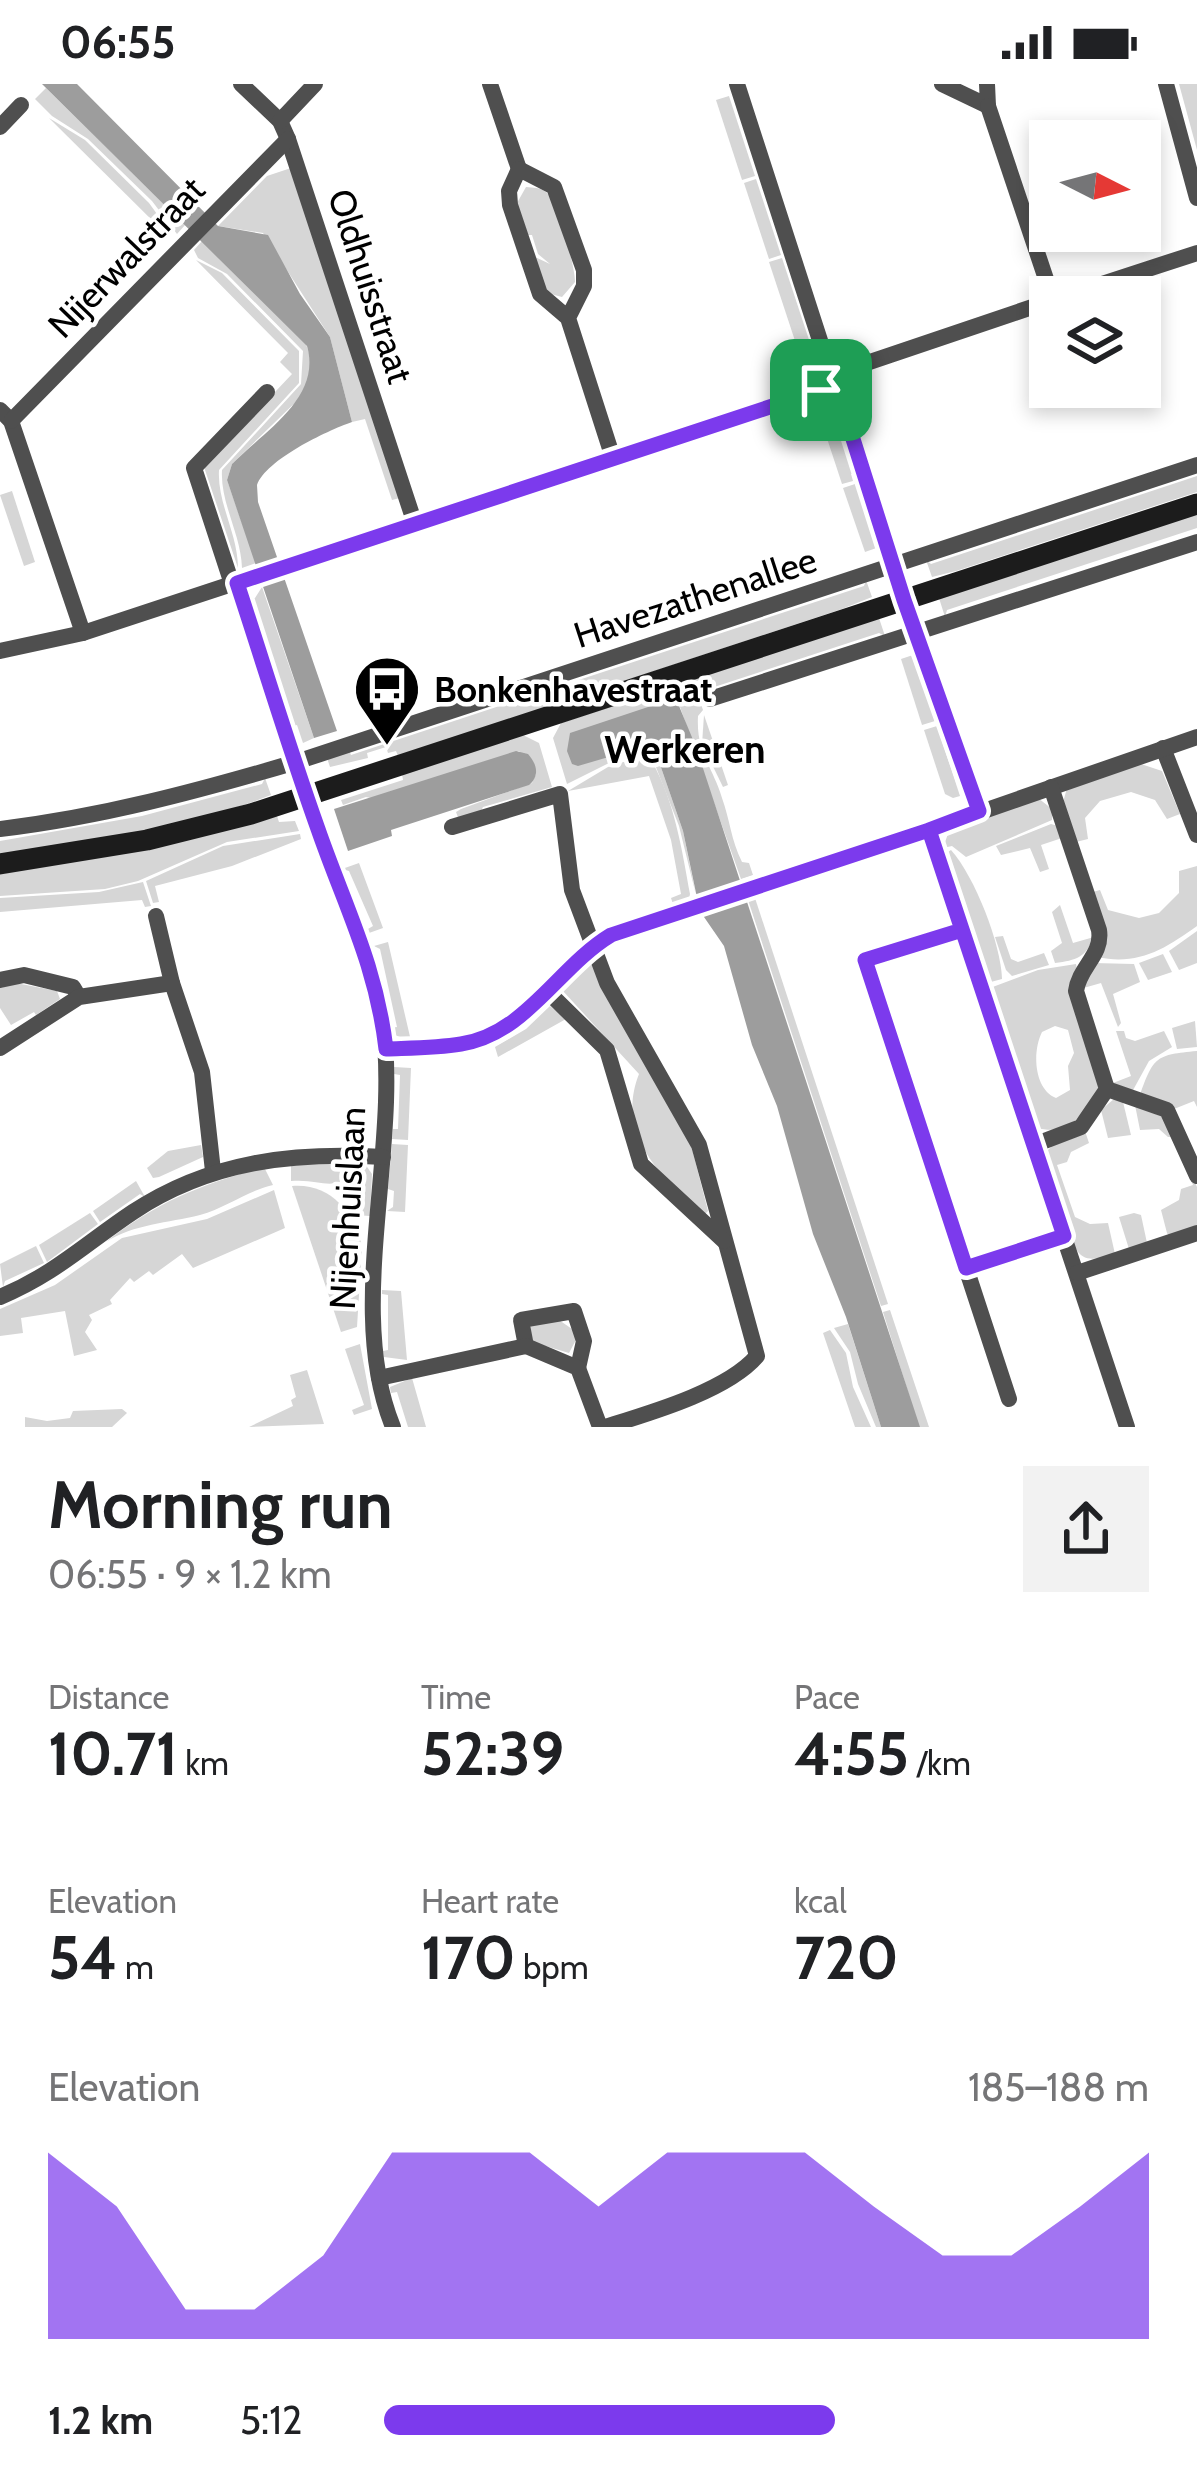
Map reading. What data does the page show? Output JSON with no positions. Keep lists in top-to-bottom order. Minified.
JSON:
{"streets":{"main road":["Havezathenallee"],"street":["Nijerwalstraat","Oldhuisstraat","Nijenhuislaan"]},"crossings":[["Nijerwalstraat","Oldhuisstraat"],["Havezathenallee","Nijenhuislaan"]],"districts":["Werkeren"],"places":{"bus stop":["Bonkenhavestraat"]},"north":"right","page":{"status":"06:55","heading":["Morning run","06:55 · 9 × 1.2 km"],"stats":[["Distance","10.71 km"],["Time","52:39"],["Pace","4:55 /km"],["Elevation","54 m"],["Heart rate","170 bpm"],["kcal","720"]],"chart":["Elevation","185–188 m"],"list":[{"name":"1.2 km","note":"5:12"}]}}
